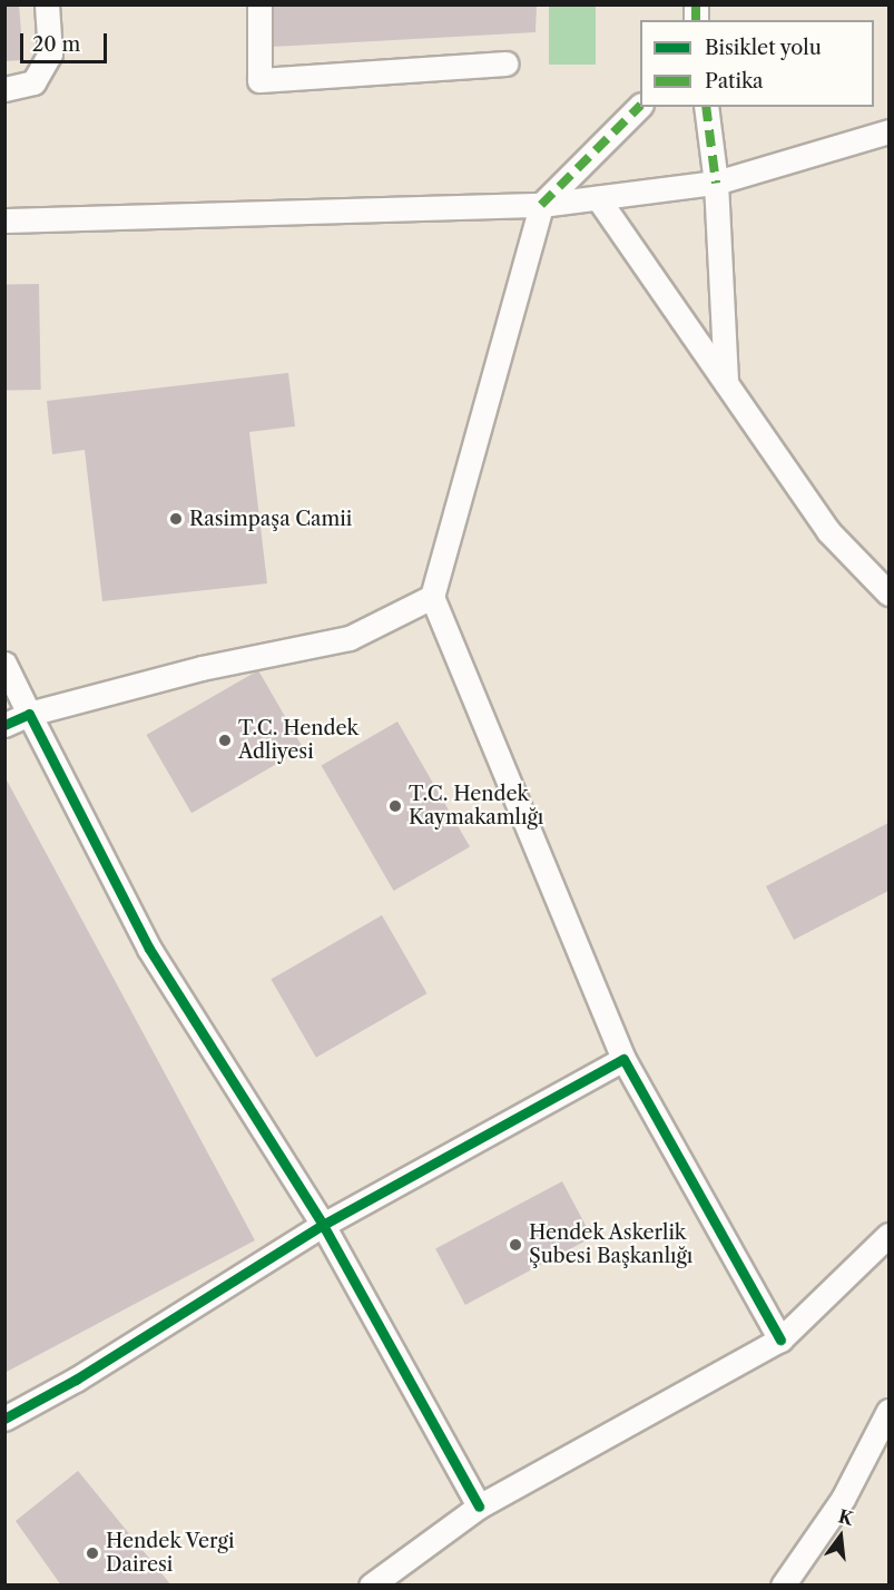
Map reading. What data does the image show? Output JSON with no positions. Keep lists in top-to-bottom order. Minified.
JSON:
{"places":["Rasimpaşa Camii","T.C. Hendek Adliyesi","T.C. Hendek Kaymakamlığı","Hendek Askerlik Şubesi Başkanlığı","Hendek Vergi Dairesi"],"legend":["Bisiklet yolu","Patika"],"scale_bar":"20 m","north":"top"}
